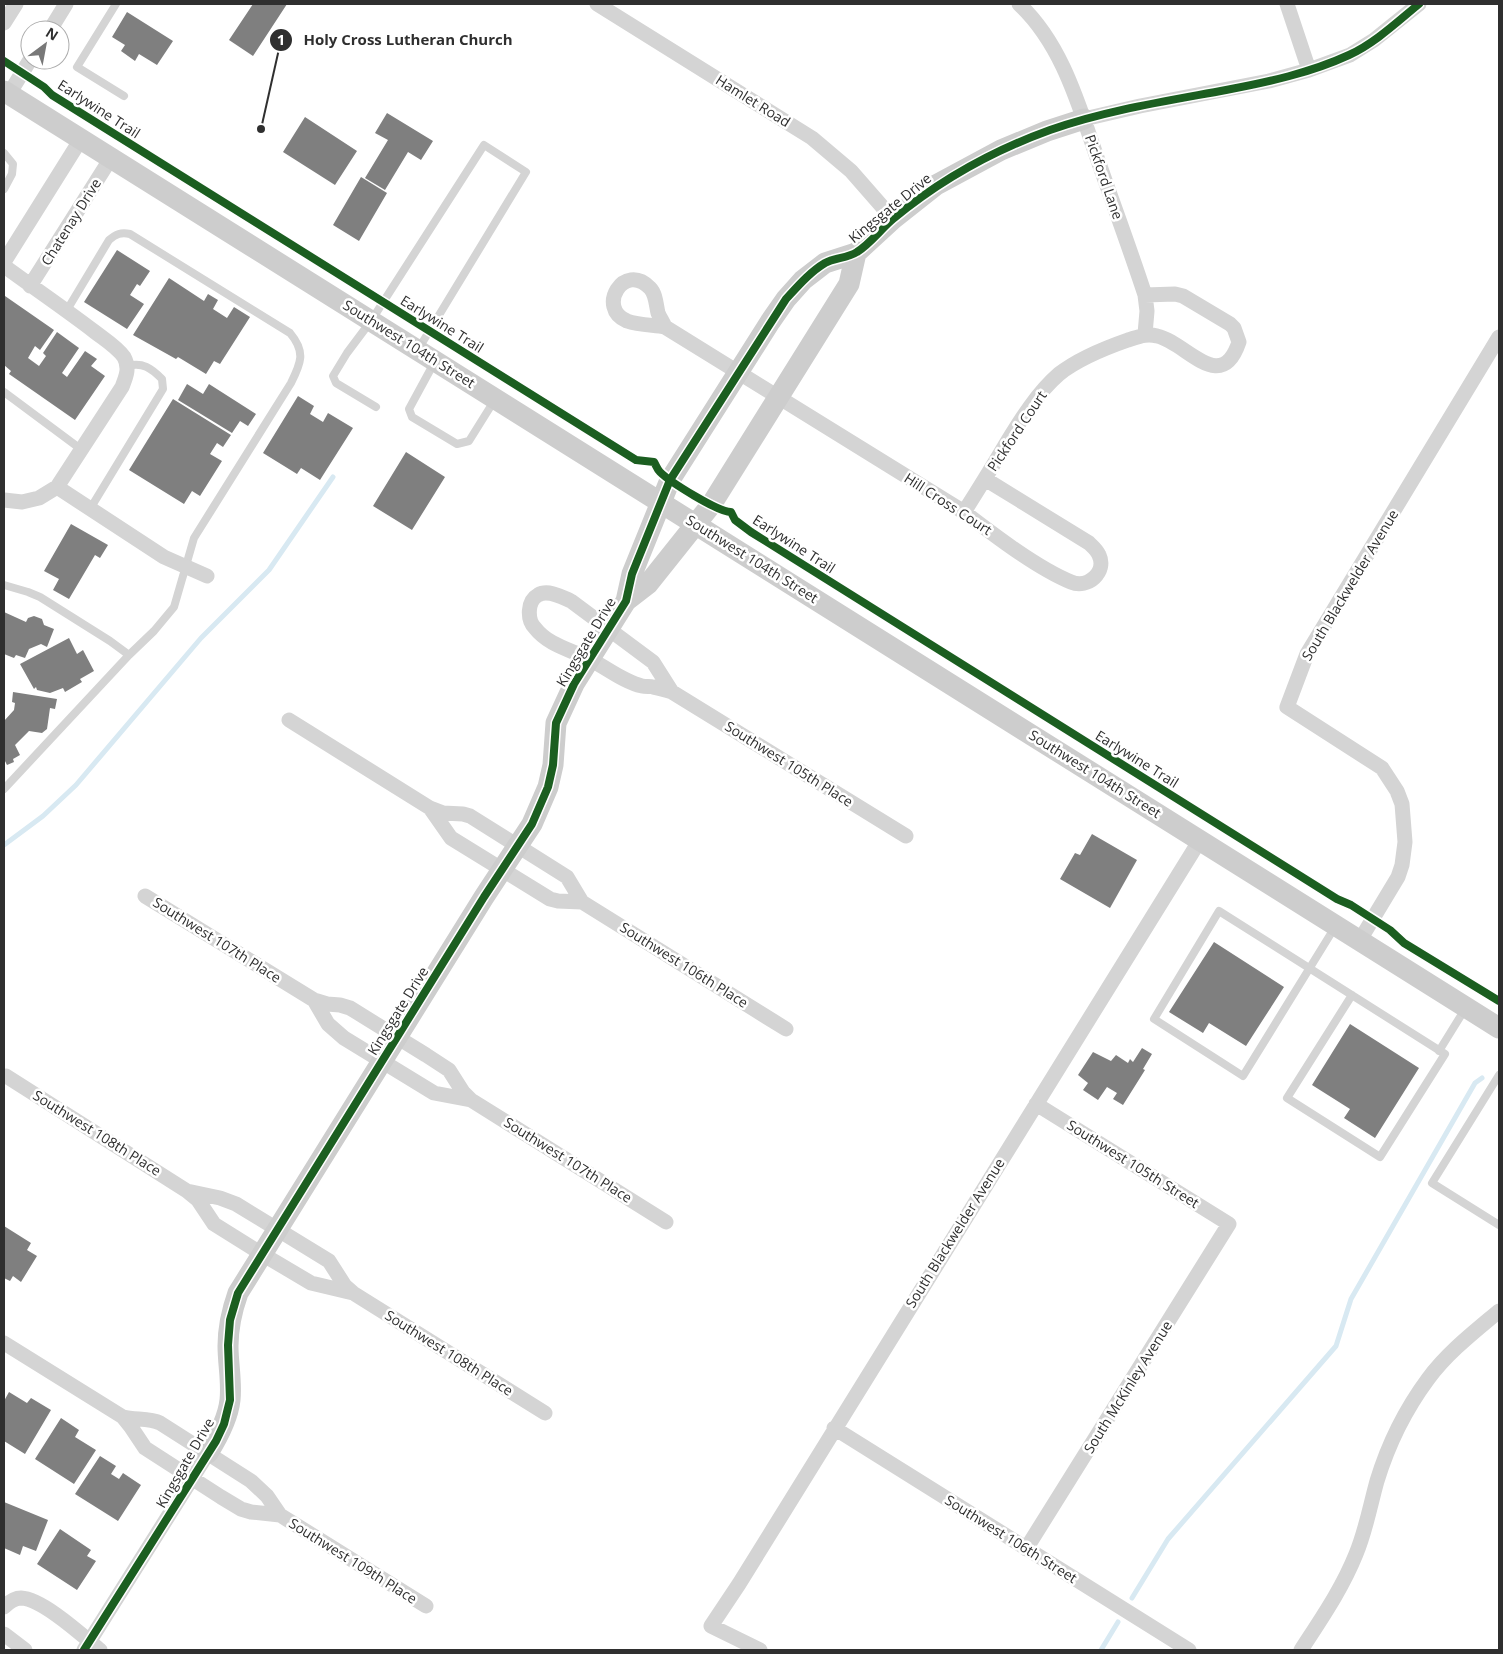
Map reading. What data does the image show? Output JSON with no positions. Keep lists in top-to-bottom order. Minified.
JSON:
{"streets":{"street":["Hamlet Road","Pickford Lane","Kingsgate Drive","Chatenay Drive","Southwest 104th Street","Pickford Court","Hill Cross Court","South Blackwelder Avenue","Southwest 105th Place","Southwest 107th Place","Southwest 106th Place","Southwest 108th Place","Southwest 105th Street","South McKinley Avenue","Southwest 106th Street","Southwest 109th Place"],"cycle path":["Earlywine Trail"]},"crossings":[["Hamlet Road","Kingsgate Drive"],["Pickford Lane","Kingsgate Drive"],["Pickford Lane","Pickford Court"],["Kingsgate Drive","Southwest 104th Street"],["Kingsgate Drive","Hill Cross Court"],["Kingsgate Drive","Southwest 105th Place"],["Kingsgate Drive","Southwest 107th Place"],["Kingsgate Drive","Southwest 106th Place"],["Kingsgate Drive","Southwest 108th Place"],["Kingsgate Drive","Southwest 109th Place"],["Chatenay Drive","Southwest 104th Street"],["Southwest 104th Street","South Blackwelder Avenue"],["Pickford Court","Hill Cross Court"],["South Blackwelder Avenue","Southwest 105th Street"],["South Blackwelder Avenue","Southwest 106th Street"],["Southwest 105th Street","South McKinley Avenue"],["South McKinley Avenue","Southwest 106th Street"]],"places":["Holy Cross Lutheran Church"],"north":"top right"}
